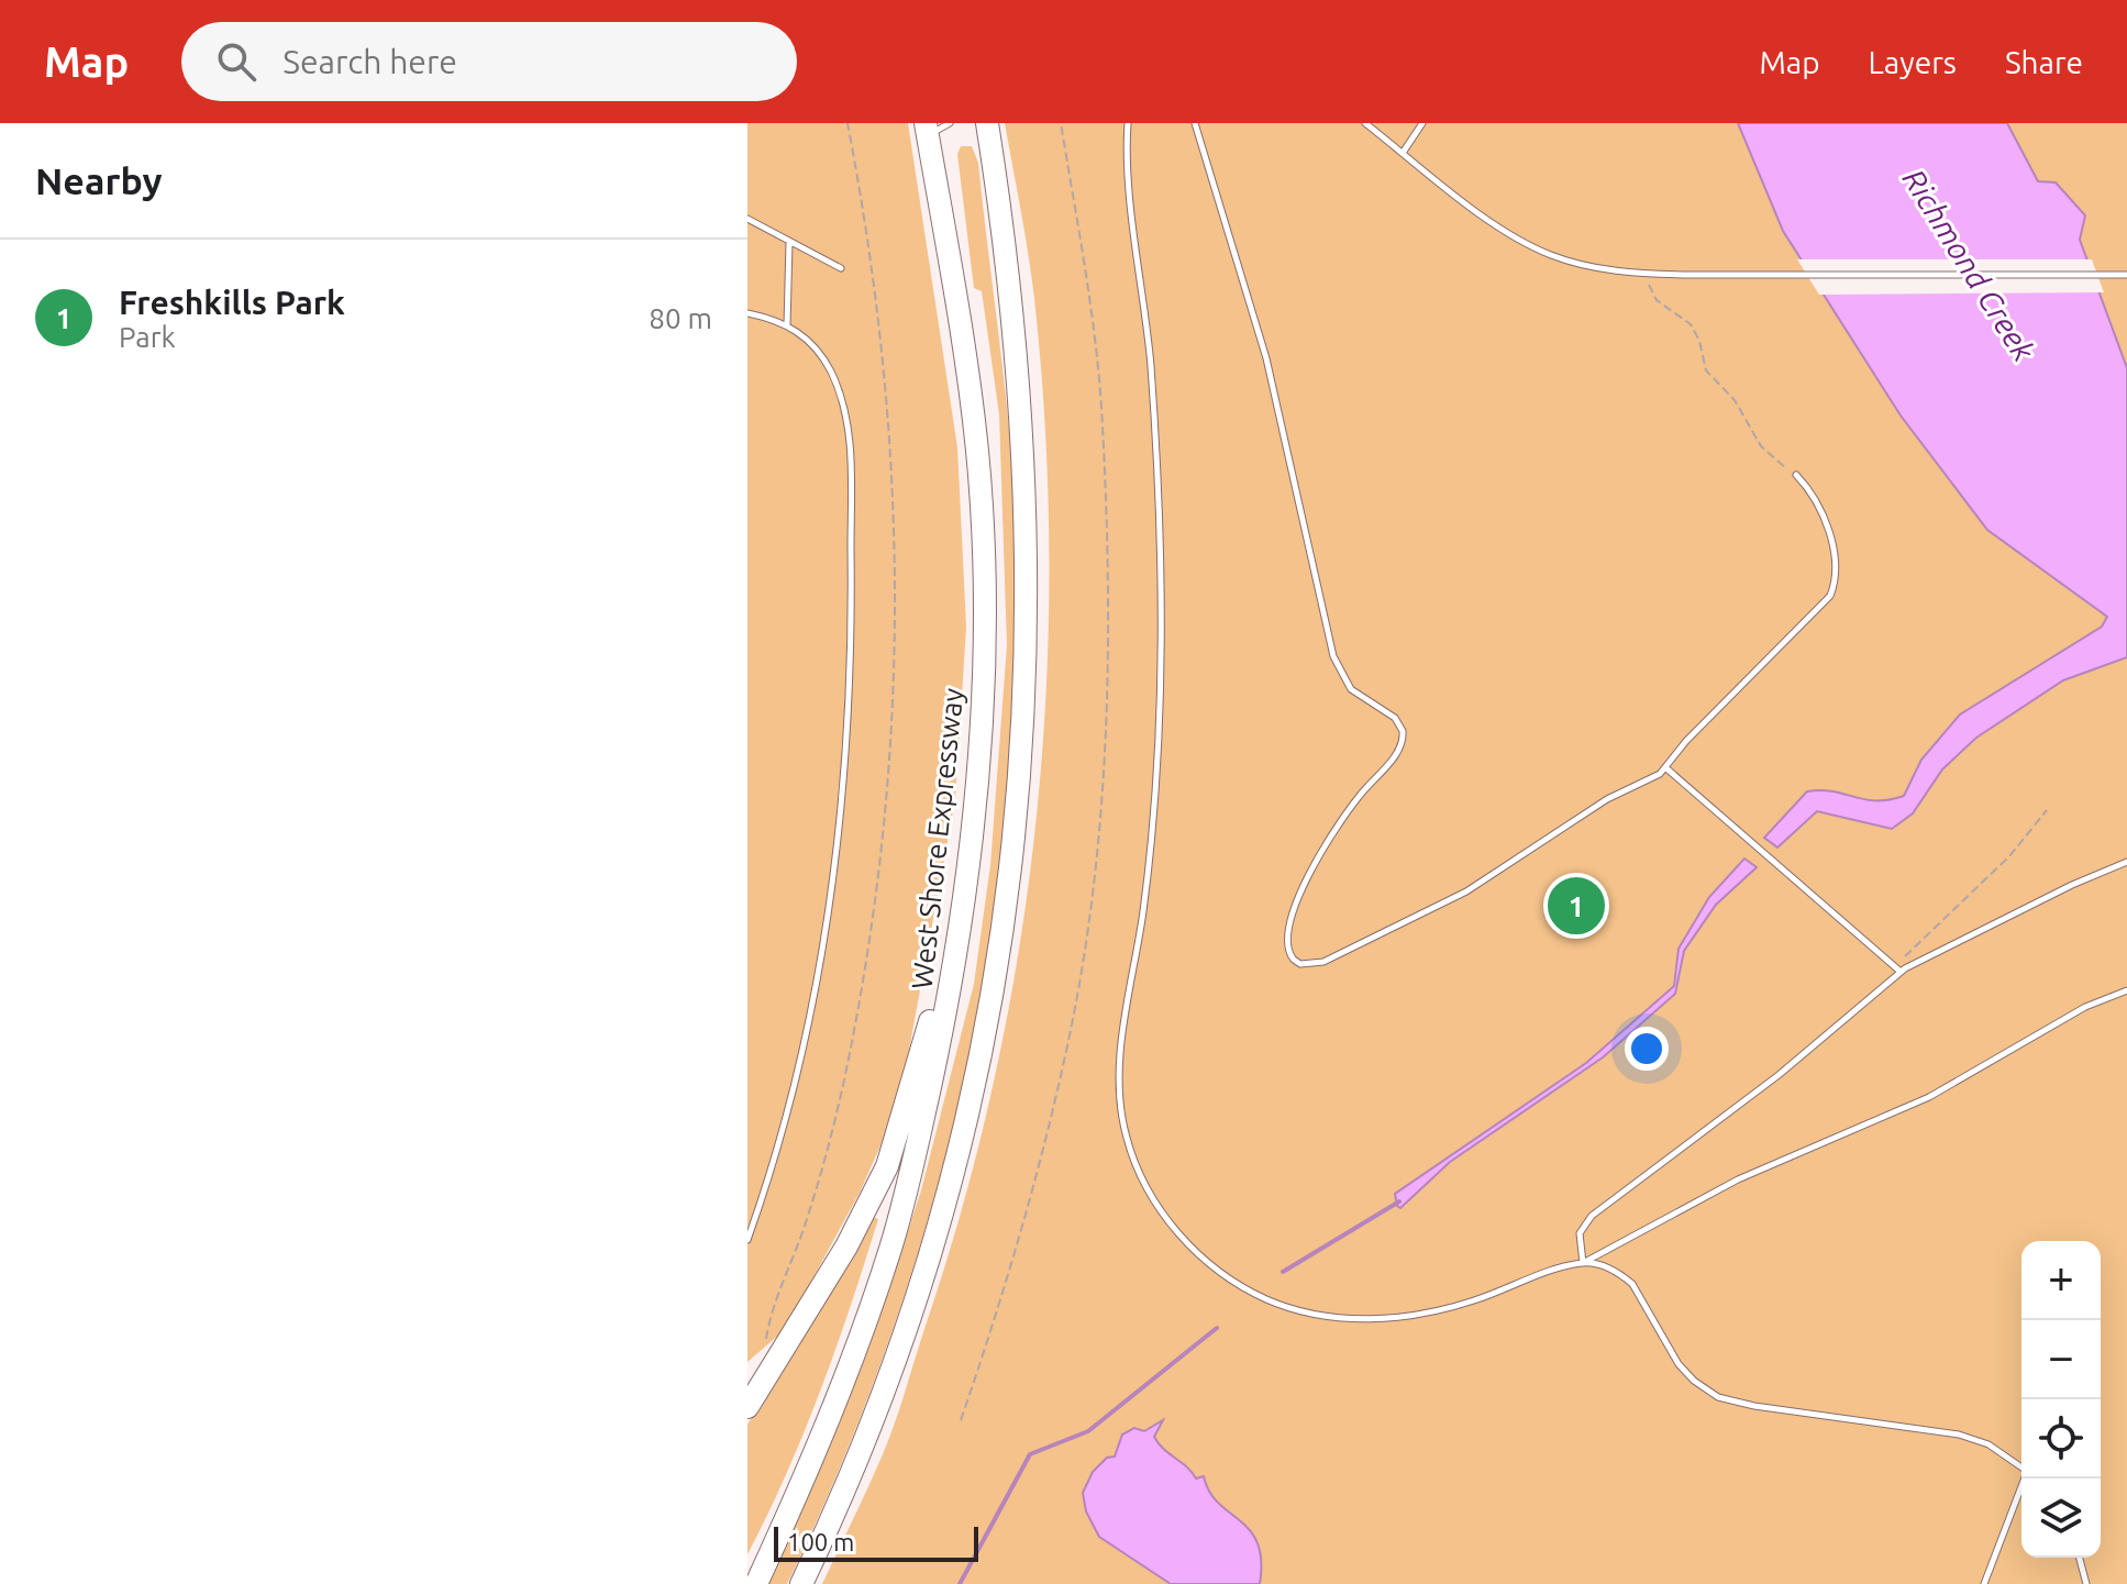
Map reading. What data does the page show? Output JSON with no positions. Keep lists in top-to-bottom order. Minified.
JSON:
{"streets":{"highway":["West Shore Expressway"]},"water":["Richmond Creek"],"scale_bar":"100 m","page":{"header":"Map","search":"Search here","nav":["Map","Layers","Share"],"heading":"Nearby","list":[{"mark":"1","name":"Freshkills Park","note":"Park","value":"80 m"}],"pins":"1","map_buttons":["+","−"],"scale":"100 m"}}
